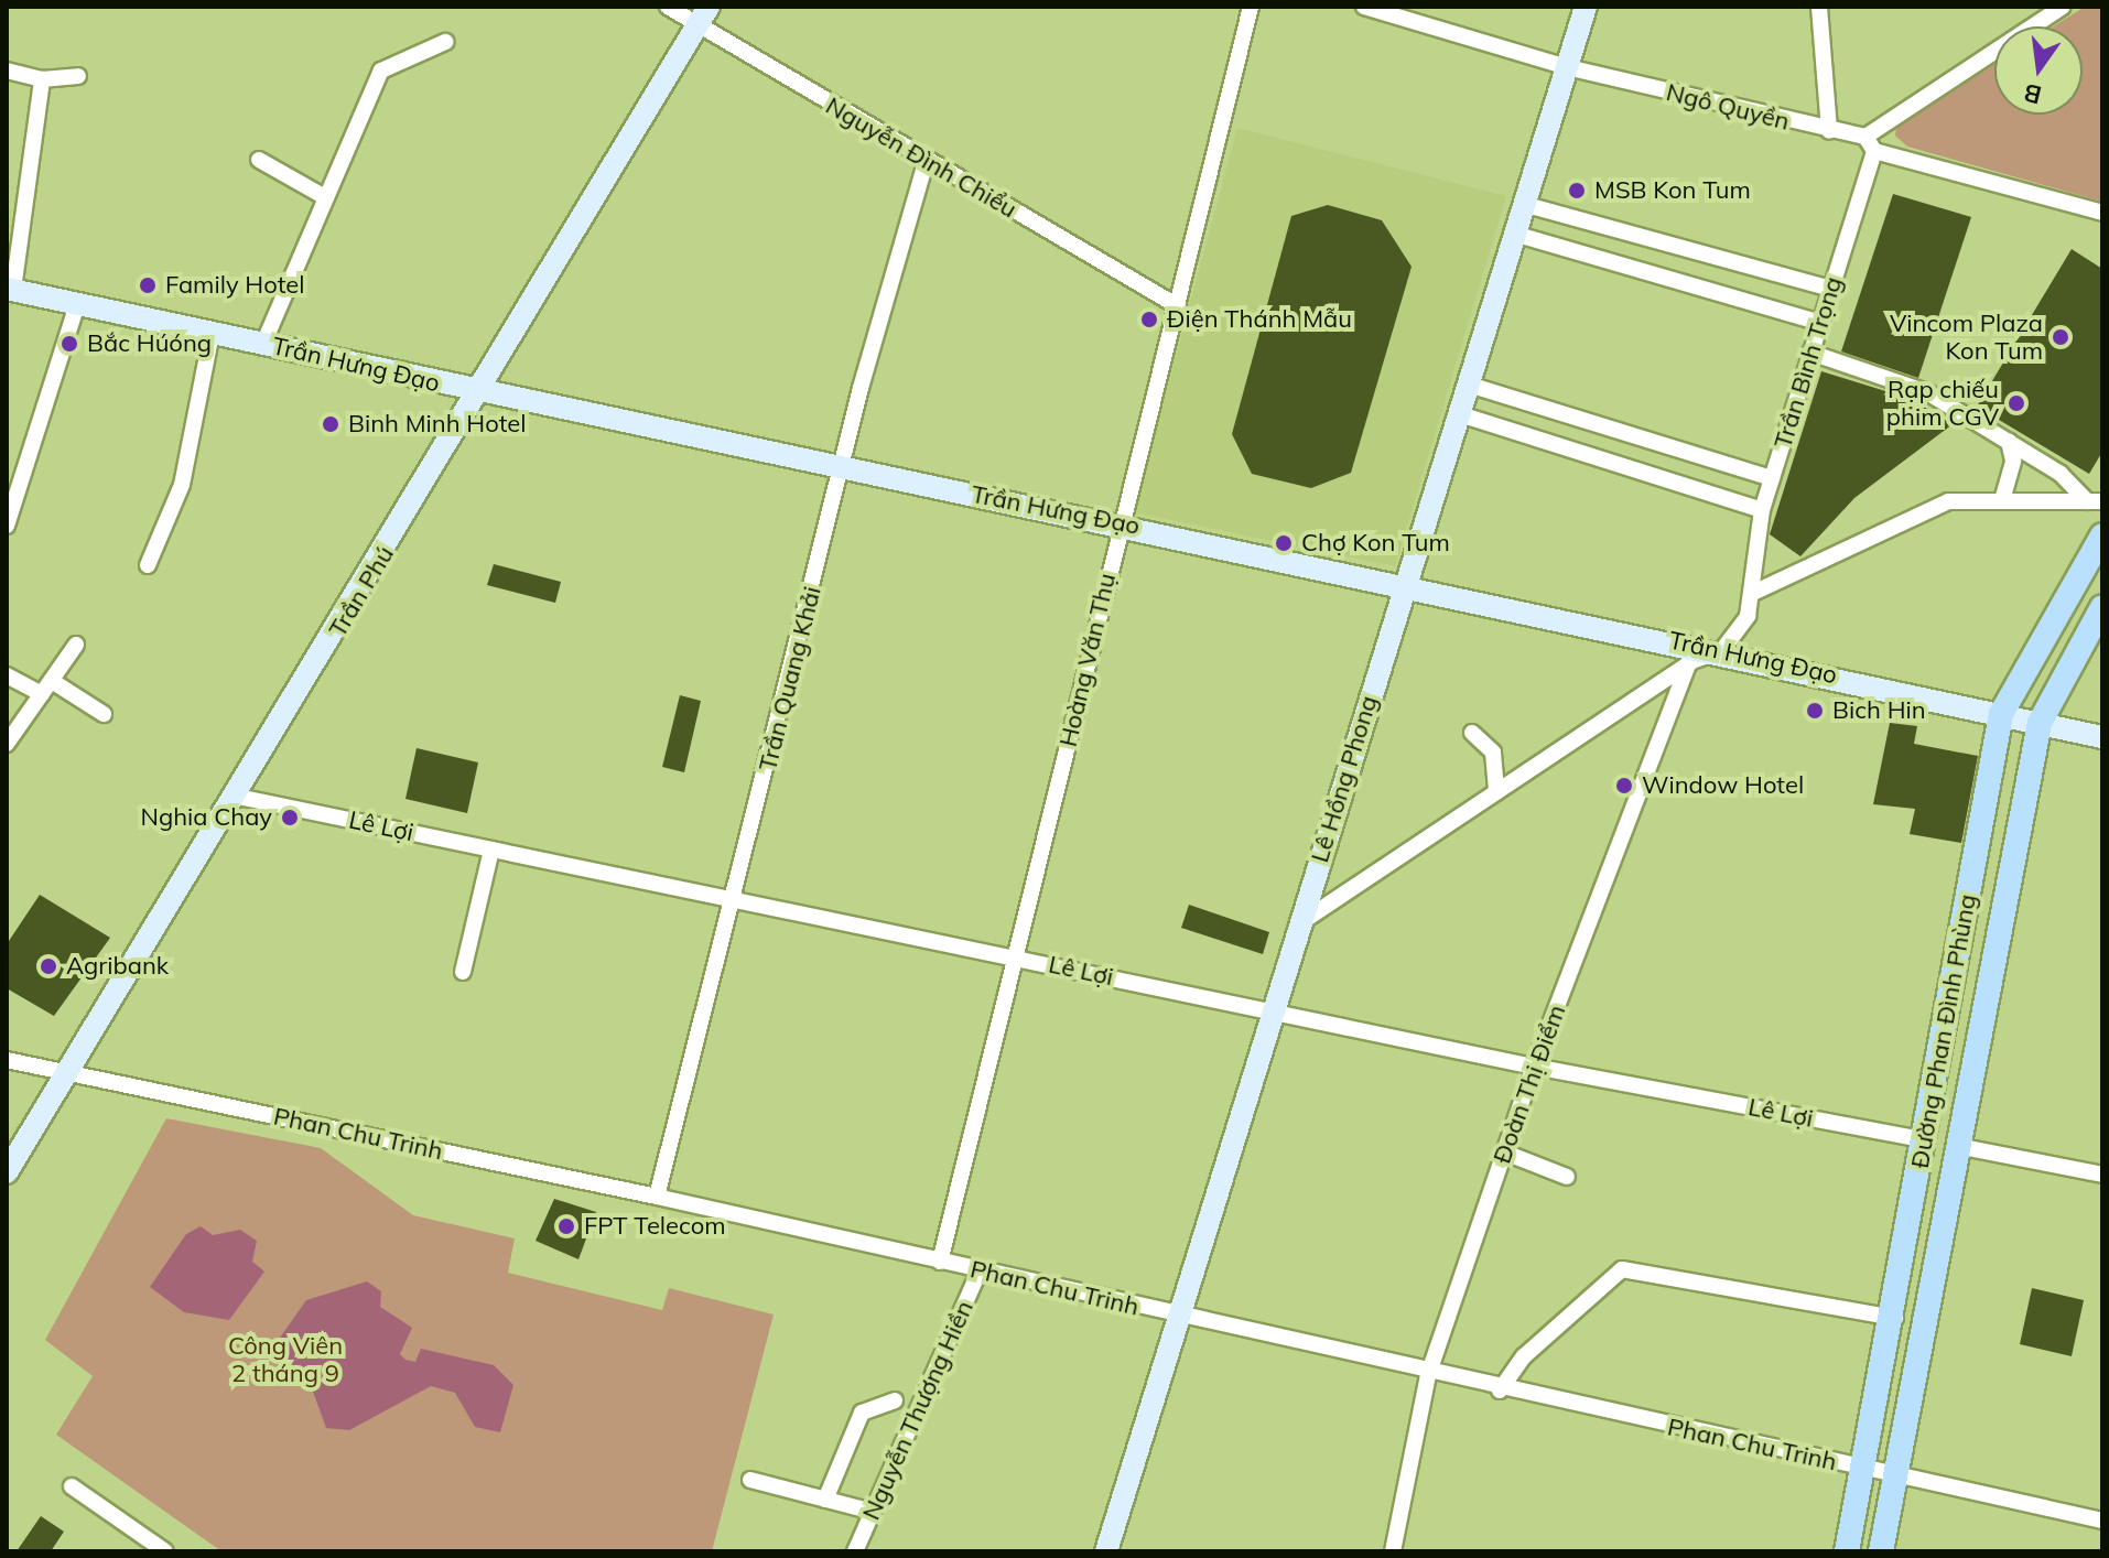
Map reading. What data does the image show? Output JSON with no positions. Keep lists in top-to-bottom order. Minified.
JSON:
{"streets":{"main road":["Đường Phan Đình Phùng"],"street":["Ngô Quyền","Nguyễn Đình Chiểu","Trần Bình Trọng","Trần Hưng Đạo","Trần Phú","Hoàng Văn Thụ","Trần Quang Khải","Lê Hồng Phong","Lê Lợi","Đoàn Thị Điểm","Phan Chu Trinh","Nguyễn Thượng Hiền"]},"crossings":[["Ngô Quyền","Trần Bình Trọng"],["Ngô Quyền","Lê Hồng Phong"],["Nguyễn Đình Chiểu","Trần Phú"],["Nguyễn Đình Chiểu","Hoàng Văn Thụ"],["Nguyễn Đình Chiểu","Trần Quang Khải"],["Trần Bình Trọng","Trần Hưng Đạo"],["Trần Hưng Đạo","Trần Phú"],["Trần Hưng Đạo","Hoàng Văn Thụ"],["Trần Hưng Đạo","Trần Quang Khải"],["Trần Hưng Đạo","Lê Hồng Phong"],["Trần Hưng Đạo","Đường Phan Đình Phùng"],["Trần Phú","Lê Lợi"],["Trần Phú","Phan Chu Trinh"],["Hoàng Văn Thụ","Lê Lợi"],["Hoàng Văn Thụ","Phan Chu Trinh"],["Trần Quang Khải","Lê Lợi"],["Trần Quang Khải","Phan Chu Trinh"],["Lê Hồng Phong","Lê Lợi"],["Lê Hồng Phong","Phan Chu Trinh"],["Lê Lợi","Đường Phan Đình Phùng"],["Lê Lợi","Đoàn Thị Điểm"],["Đường Phan Đình Phùng","Phan Chu Trinh"],["Đoàn Thị Điểm","Phan Chu Trinh"],["Phan Chu Trinh","Nguyễn Thượng Hiền"]],"parks":["Công Viên 2 tháng 9"],"places":["MSB Kon Tum","Family Hotel","Điện Thánh Mẫu","Vincom Plaza Kon Tum","Bắc Húóng","Rạp chiếu phim CGV","Binh Minh Hotel","Chợ Kon Tum","Bich Hin","Window Hotel","Nghia Chay","Agribank","FPT Telecom"],"north":"bottom"}
